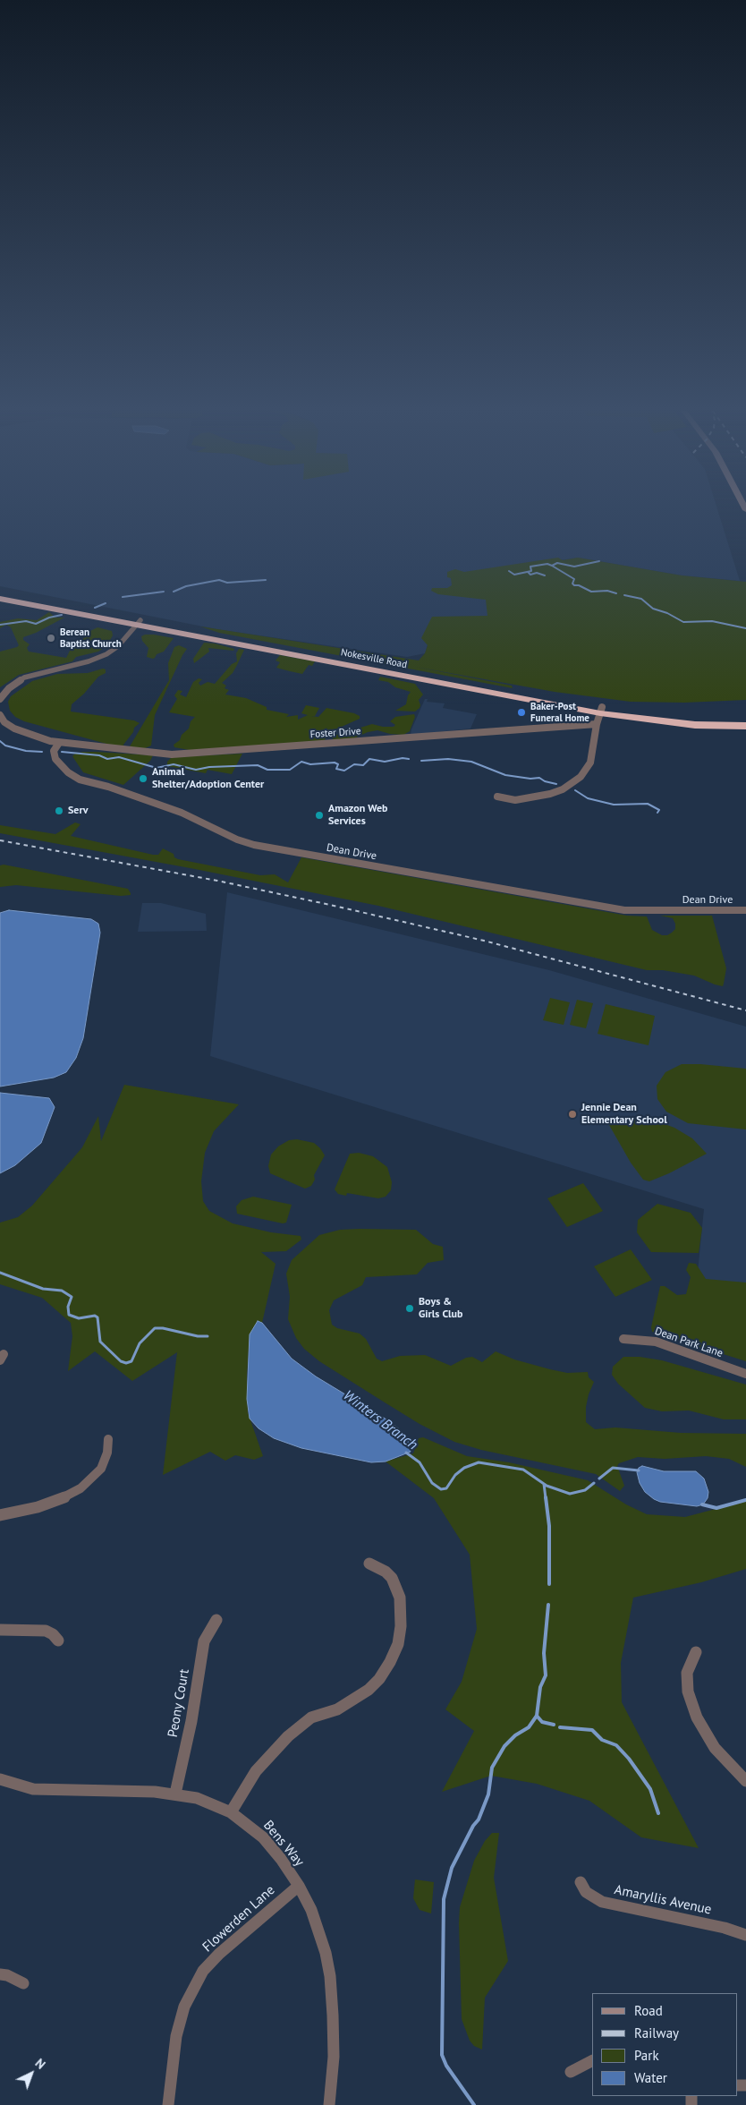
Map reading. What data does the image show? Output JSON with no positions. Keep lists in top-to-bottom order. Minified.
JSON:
{"streets":{"highway":["Nokesville Road"],"street":["Foster Drive","Dean Drive","Dean Park Lane","Peony Court","Bens Way","Amaryllis Avenue","Flowerden Lane"]},"crossings":[["Nokesville Road","Foster Drive"],["Foster Drive","Dean Drive"],["Peony Court","Bens Way"],["Bens Way","Flowerden Lane"]],"water":["Winters Branch"],"places":["Berean Baptist Church","Baker-Post Funeral Home","Animal Shelter/Adoption Center","Serv","Amazon Web Services","Jennie Dean Elementary School","Boys & Girls Club"],"legend":["Road","Railway","Park","Water"],"north":"top right"}
